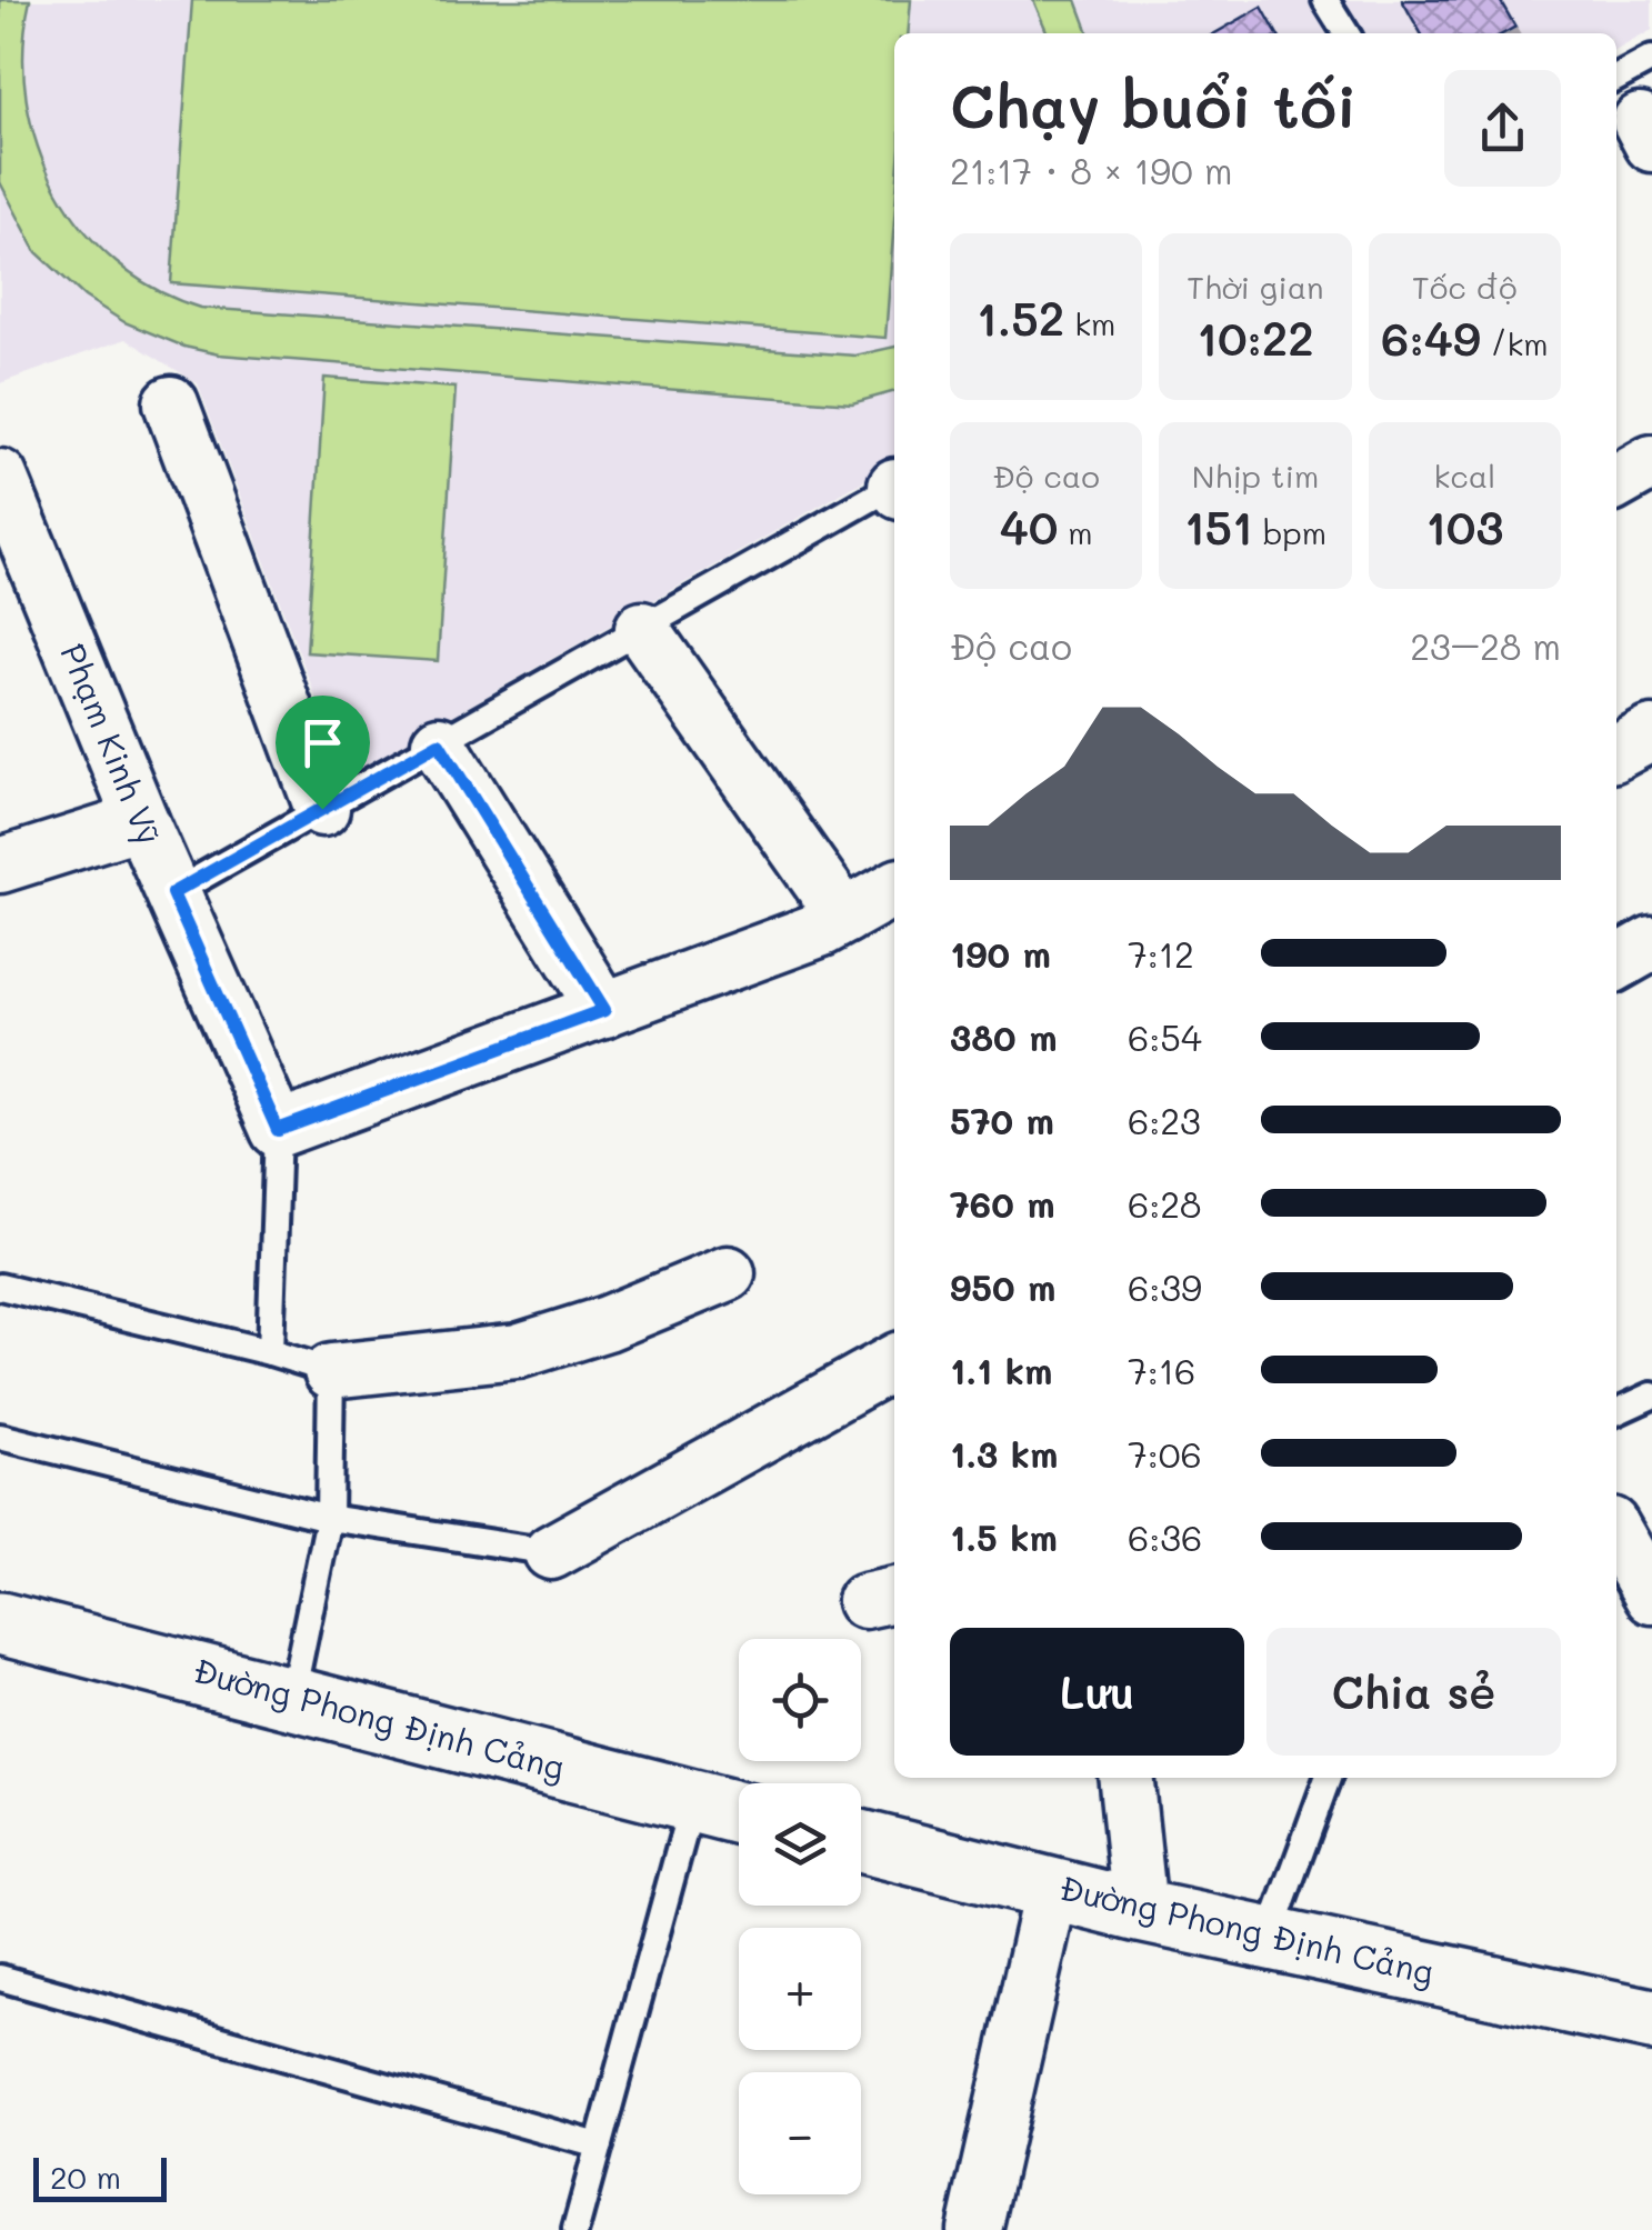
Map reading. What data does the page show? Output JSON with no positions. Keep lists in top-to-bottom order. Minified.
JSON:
{"streets":{"street":["Phạm Kinh Vỹ","Đường Phong Định Cảng"]},"scale_bar":"20 m","page":{"heading":["Chạy buổi tối","21:17 · 8 × 190 m"],"stats":[["1.52 km"],["Thời gian","10:22"],["Tốc độ","6:49 /km"],["Độ cao","40 m"],["Nhịp tim","151 bpm"],["kcal","103"]],"chart":["Độ cao","23–28 m"],"list":[{"name":"190 m","note":"7:12"},{"name":"380 m","note":"6:54"},{"name":"570 m","note":"6:23"},{"name":"760 m","note":"6:28"},{"name":"950 m","note":"6:39"},{"name":"1.1 km","note":"7:16"},{"name":"1.3 km","note":"7:06"},{"name":"1.5 km","note":"6:36"}],"buttons":["Lưu","Chia sẻ"],"map_buttons":["+","−"],"scale":"20 m"}}
